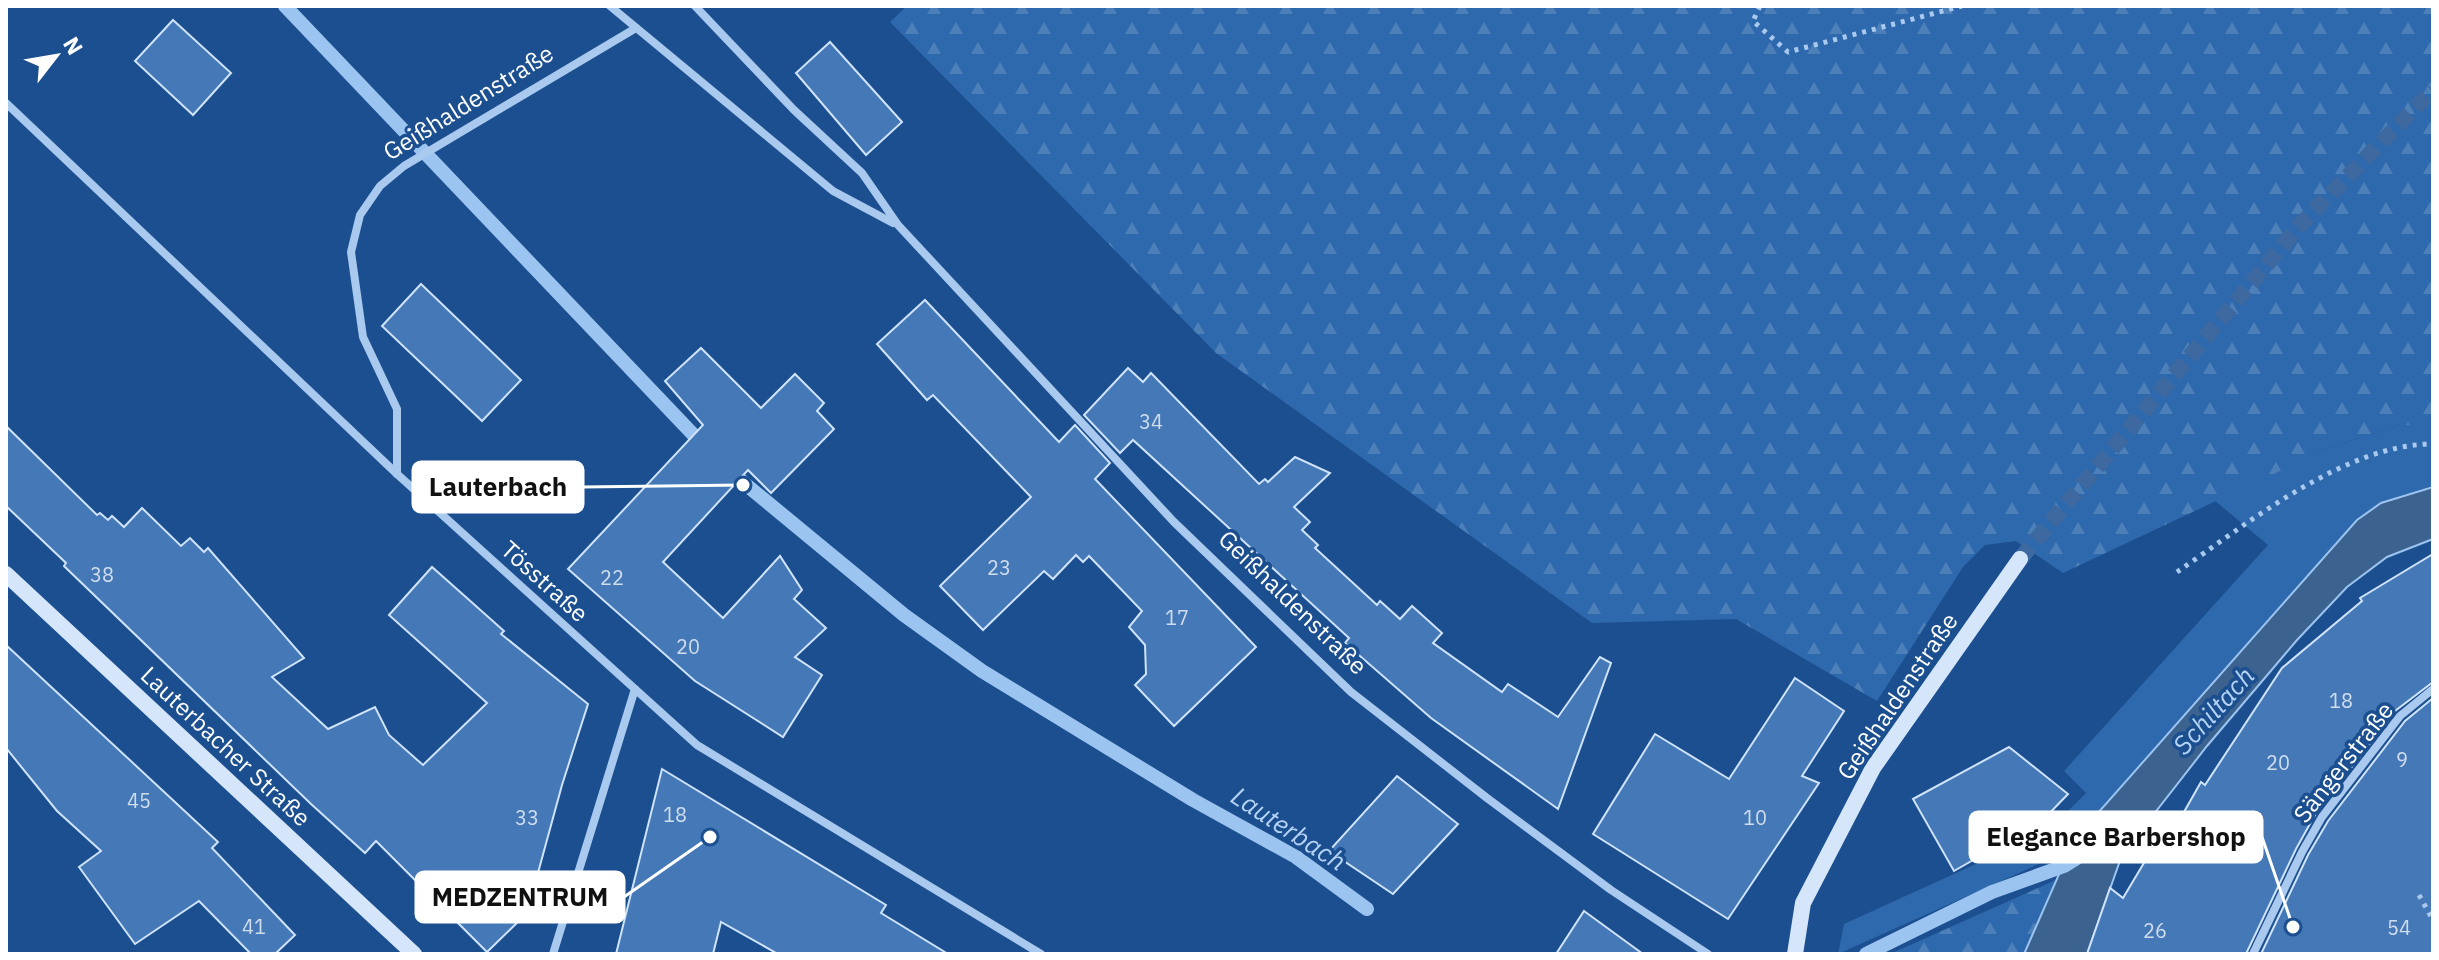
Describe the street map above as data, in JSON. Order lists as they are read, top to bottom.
{
  "streets": {
    "main road": ["Geißhaldenstraße", "Lauterbacher Straße"],
    "street": ["Tösstraße", "Sängerstraße"]
  },
  "crossings": [
    ["Geißhaldenstraße", "Tösstraße"]
  ],
  "water": ["Schiltach", "Lauterbach"],
  "places": ["Lauterbach", "MEDZENTRUM", "Elegance Barbershop"],
  "house_numbers": [
    "34",
    "23",
    "38",
    "22",
    "17",
    "20",
    "18",
    "9",
    "20",
    "45",
    "18",
    "33",
    "10",
    "41",
    "54",
    "26"
  ],
  "north": "top right"
}
